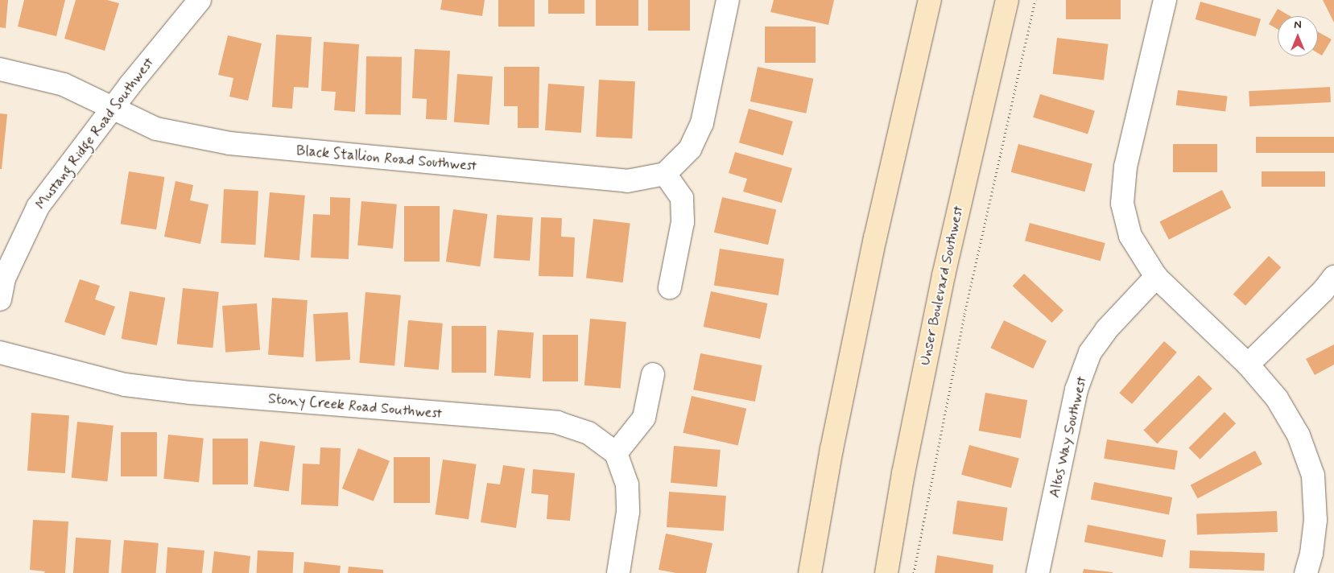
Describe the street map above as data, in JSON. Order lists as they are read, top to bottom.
{
  "streets": {
    "main road": ["Unser Boulevard Southwest"],
    "street": [
      "Mustang Ridge Road Southwest",
      "Black Stallion Road Southwest",
      "Stony Creek Road Southwest",
      "Altos Way Southwest"
    ]
  },
  "crossings": [
    ["Mustang Ridge Road Southwest", "Black Stallion Road Southwest"]
  ],
  "north": "top"
}
